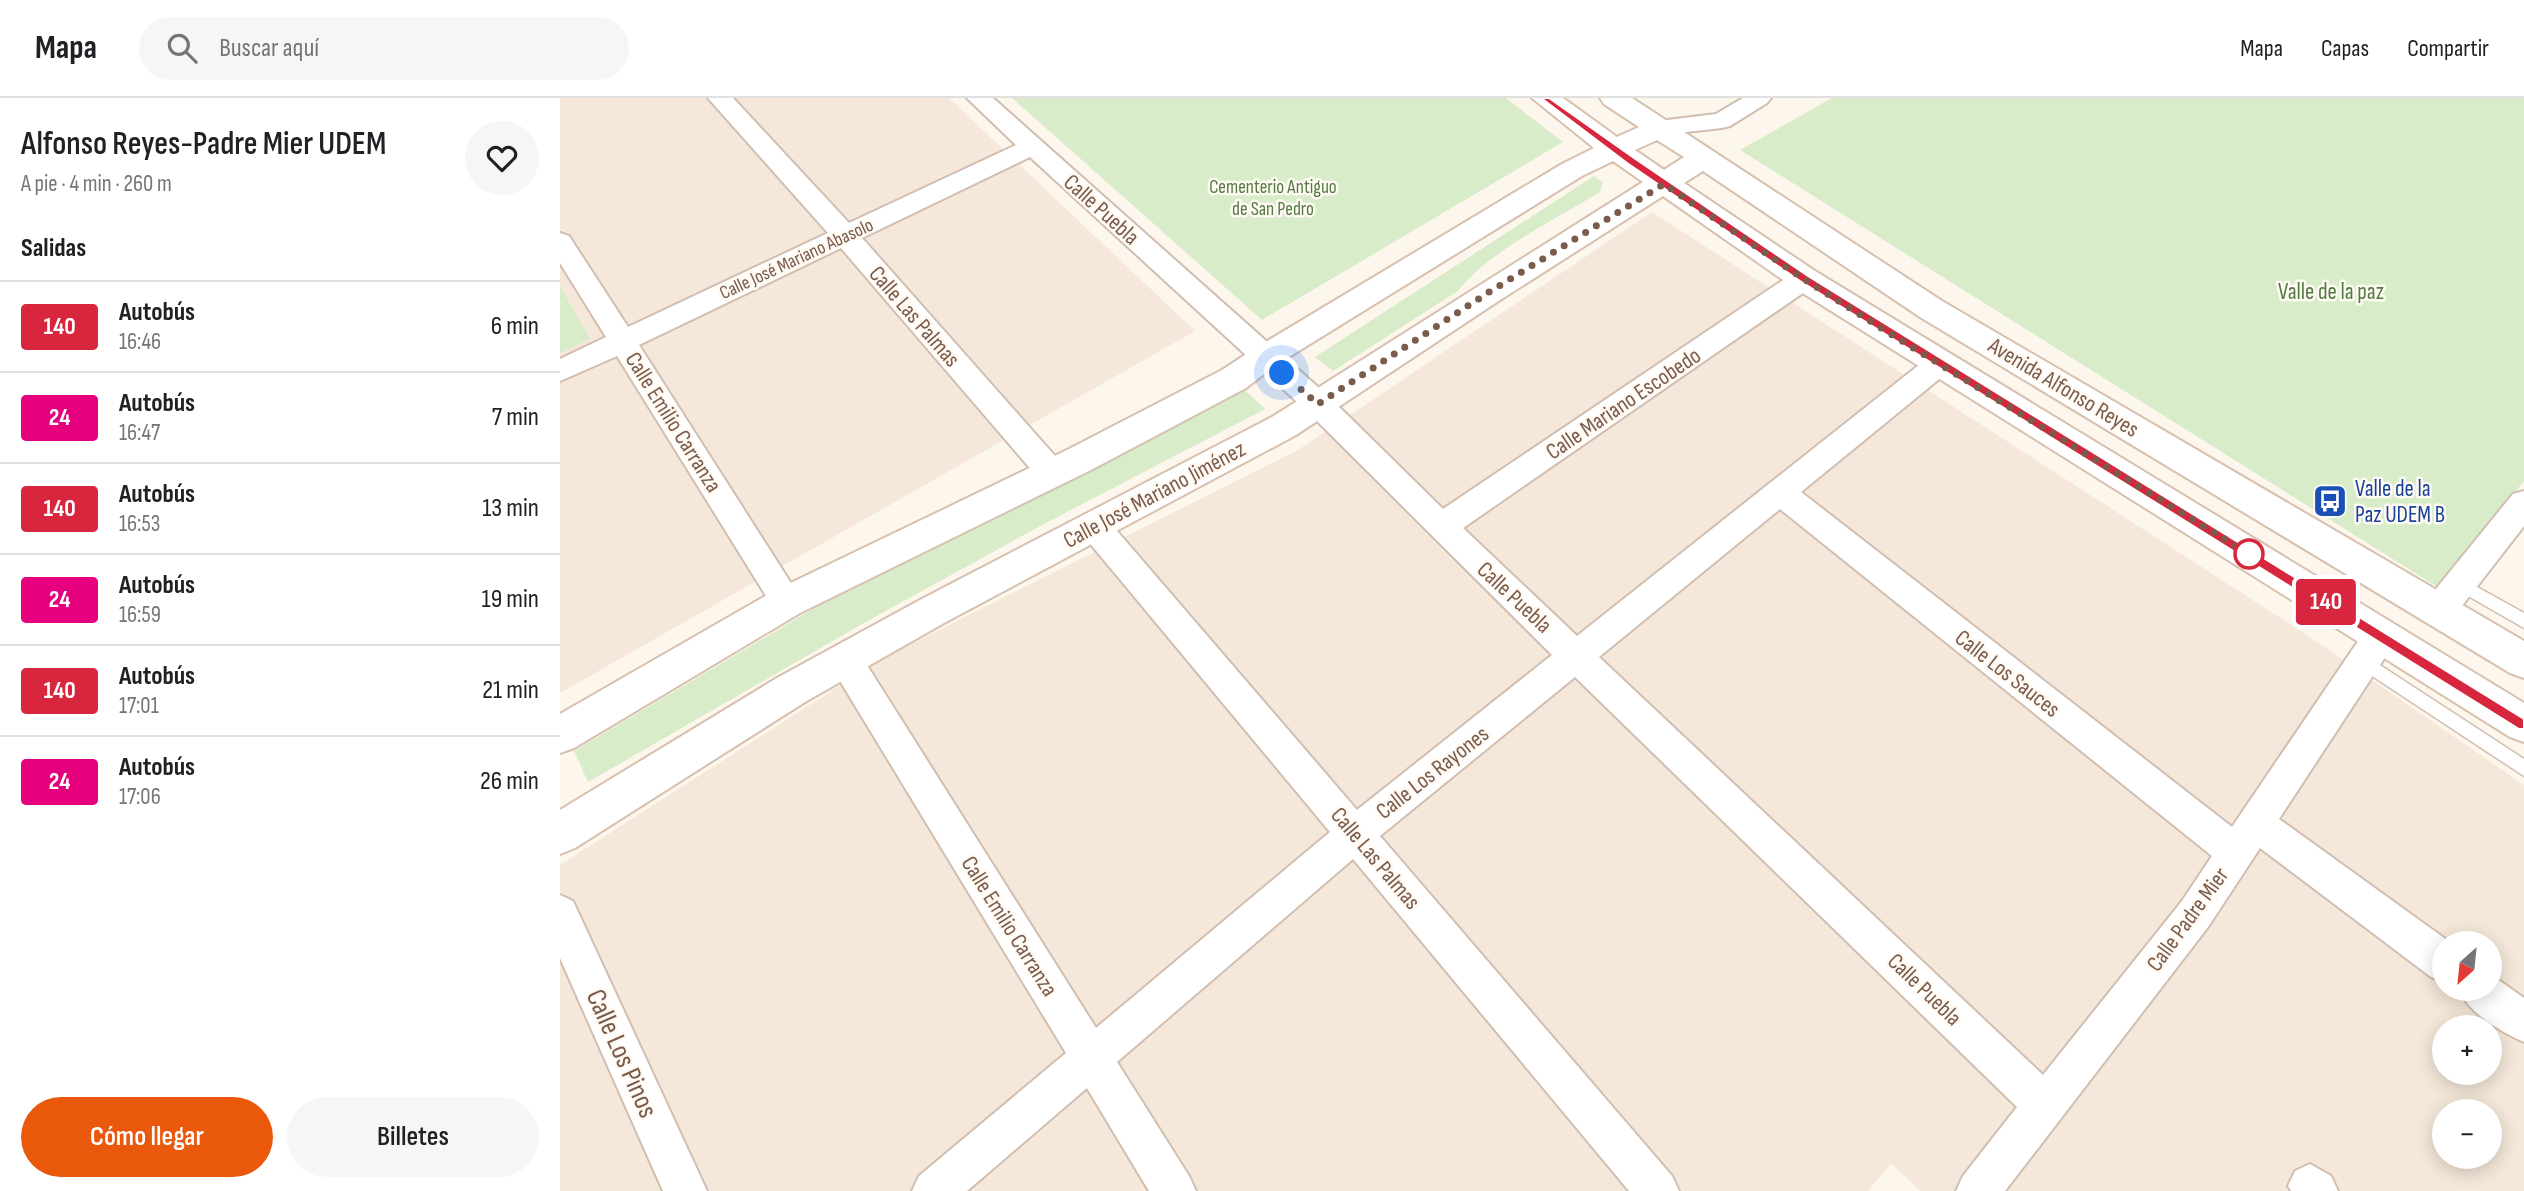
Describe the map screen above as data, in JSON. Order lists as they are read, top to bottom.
{
  "streets": {
    "street": [
      "Calle Puebla",
      "Calle José Mariano Abasolo",
      "Calle Las Palmas",
      "Avenida Alfonso Reyes",
      "Calle Mariano Escobedo",
      "Calle Emilio Carranza",
      "Calle José Mariano Jiménez",
      "Calle Los Sauces",
      "Calle Los Rayones",
      "Calle Padre Mier",
      "Calle Los Pinos"
    ]
  },
  "crossings": [
    ["Calle Puebla", "Calle José Mariano Abasolo"],
    ["Calle Puebla", "Calle Mariano Escobedo"],
    ["Calle Puebla", "Calle José Mariano Jiménez"],
    ["Calle Puebla", "Calle Los Rayones"],
    ["Calle Puebla", "Calle Padre Mier"],
    ["Calle José Mariano Abasolo", "Calle Las Palmas"],
    ["Calle José Mariano Abasolo", "Calle Emilio Carranza"],
    ["Calle Las Palmas", "Calle José Mariano Jiménez"],
    ["Calle Las Palmas", "Calle Los Rayones"],
    ["Avenida Alfonso Reyes", "Calle Mariano Escobedo"],
    ["Avenida Alfonso Reyes", "Calle José Mariano Jiménez"],
    ["Avenida Alfonso Reyes", "Calle Los Rayones"],
    ["Avenida Alfonso Reyes", "Calle Padre Mier"],
    ["Calle Emilio Carranza", "Calle José Mariano Jiménez"],
    ["Calle Emilio Carranza", "Calle Los Rayones"],
    ["Calle Los Sauces", "Calle Los Rayones"],
    ["Calle Los Sauces", "Calle Padre Mier"]
  ],
  "parks": ["Cementerio Antiguo de San Pedro", "Valle de la paz"],
  "places": {
    "bus stop": ["Valle de la Paz UDEM B"]
  },
  "lines": ["bus line 140"],
  "north": "bottom left",
  "page": {
    "header": "Mapa",
    "search": "Buscar aquí",
    "nav": ["Mapa", "Capas", "Compartir"],
    "heading": [
      ["Alfonso Reyes-Padre Mier UDEM", "A pie · 4 min · 260 m"],
      "Salidas"
    ],
    "on_map": "140",
    "list": [
      {
        "mark": "140",
        "name": "Autobús",
        "note": "16:46",
        "value": "6 min"
      },
      {
        "mark": "24",
        "name": "Autobús",
        "note": "16:47",
        "value": "7 min"
      },
      {
        "mark": "140",
        "name": "Autobús",
        "note": "16:53",
        "value": "13 min"
      },
      {
        "mark": "24",
        "name": "Autobús",
        "note": "16:59",
        "value": "19 min"
      },
      {
        "mark": "140",
        "name": "Autobús",
        "note": "17:01",
        "value": "21 min"
      },
      {
        "mark": "24",
        "name": "Autobús",
        "note": "17:06",
        "value": "26 min"
      }
    ],
    "map_buttons": ["+", "−"],
    "buttons": ["Cómo llegar", "Billetes"]
  }
}
